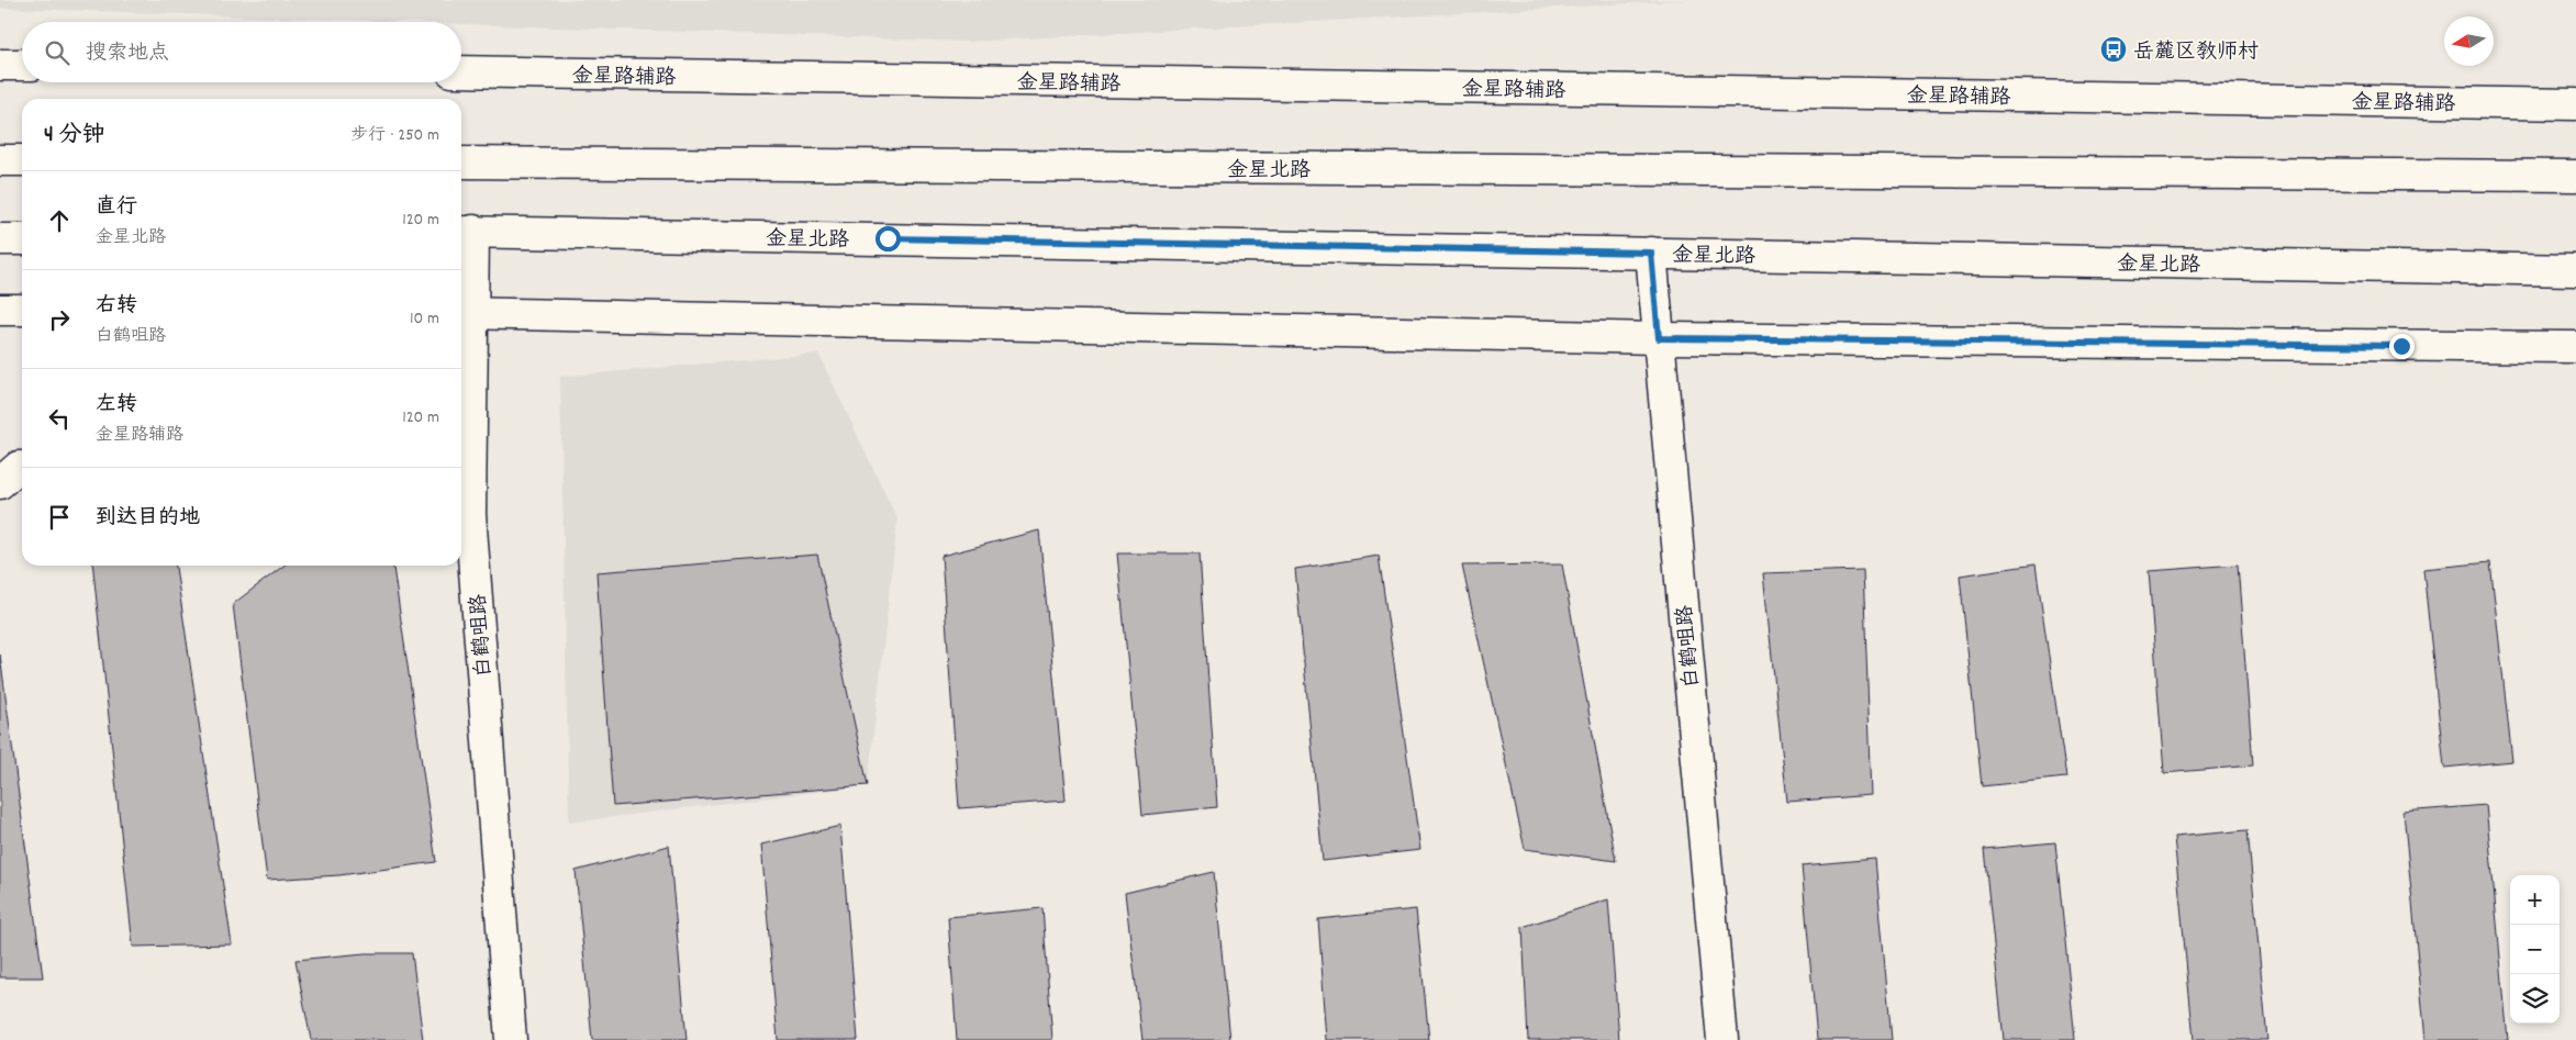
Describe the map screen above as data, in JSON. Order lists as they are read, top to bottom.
{
  "streets": {
    "street": ["金星路辅路", "金星北路", "白鹤咀路"]
  },
  "crossings": [
    ["金星北路", "白鹤咀路"]
  ],
  "places": {
    "bus stop": ["岳麓区教师村"]
  },
  "north": "left",
  "page": {
    "search": "搜索地点",
    "heading": ["4 分钟", "步行 · 250 m"],
    "list": [
      ["直行", "金星北路", "120 m"],
      ["右转", "白鹤咀路", "10 m"],
      ["左转", "金星路辅路", "120 m"],
      "到达目的地"
    ],
    "map_buttons": ["+", "−"]
  }
}
